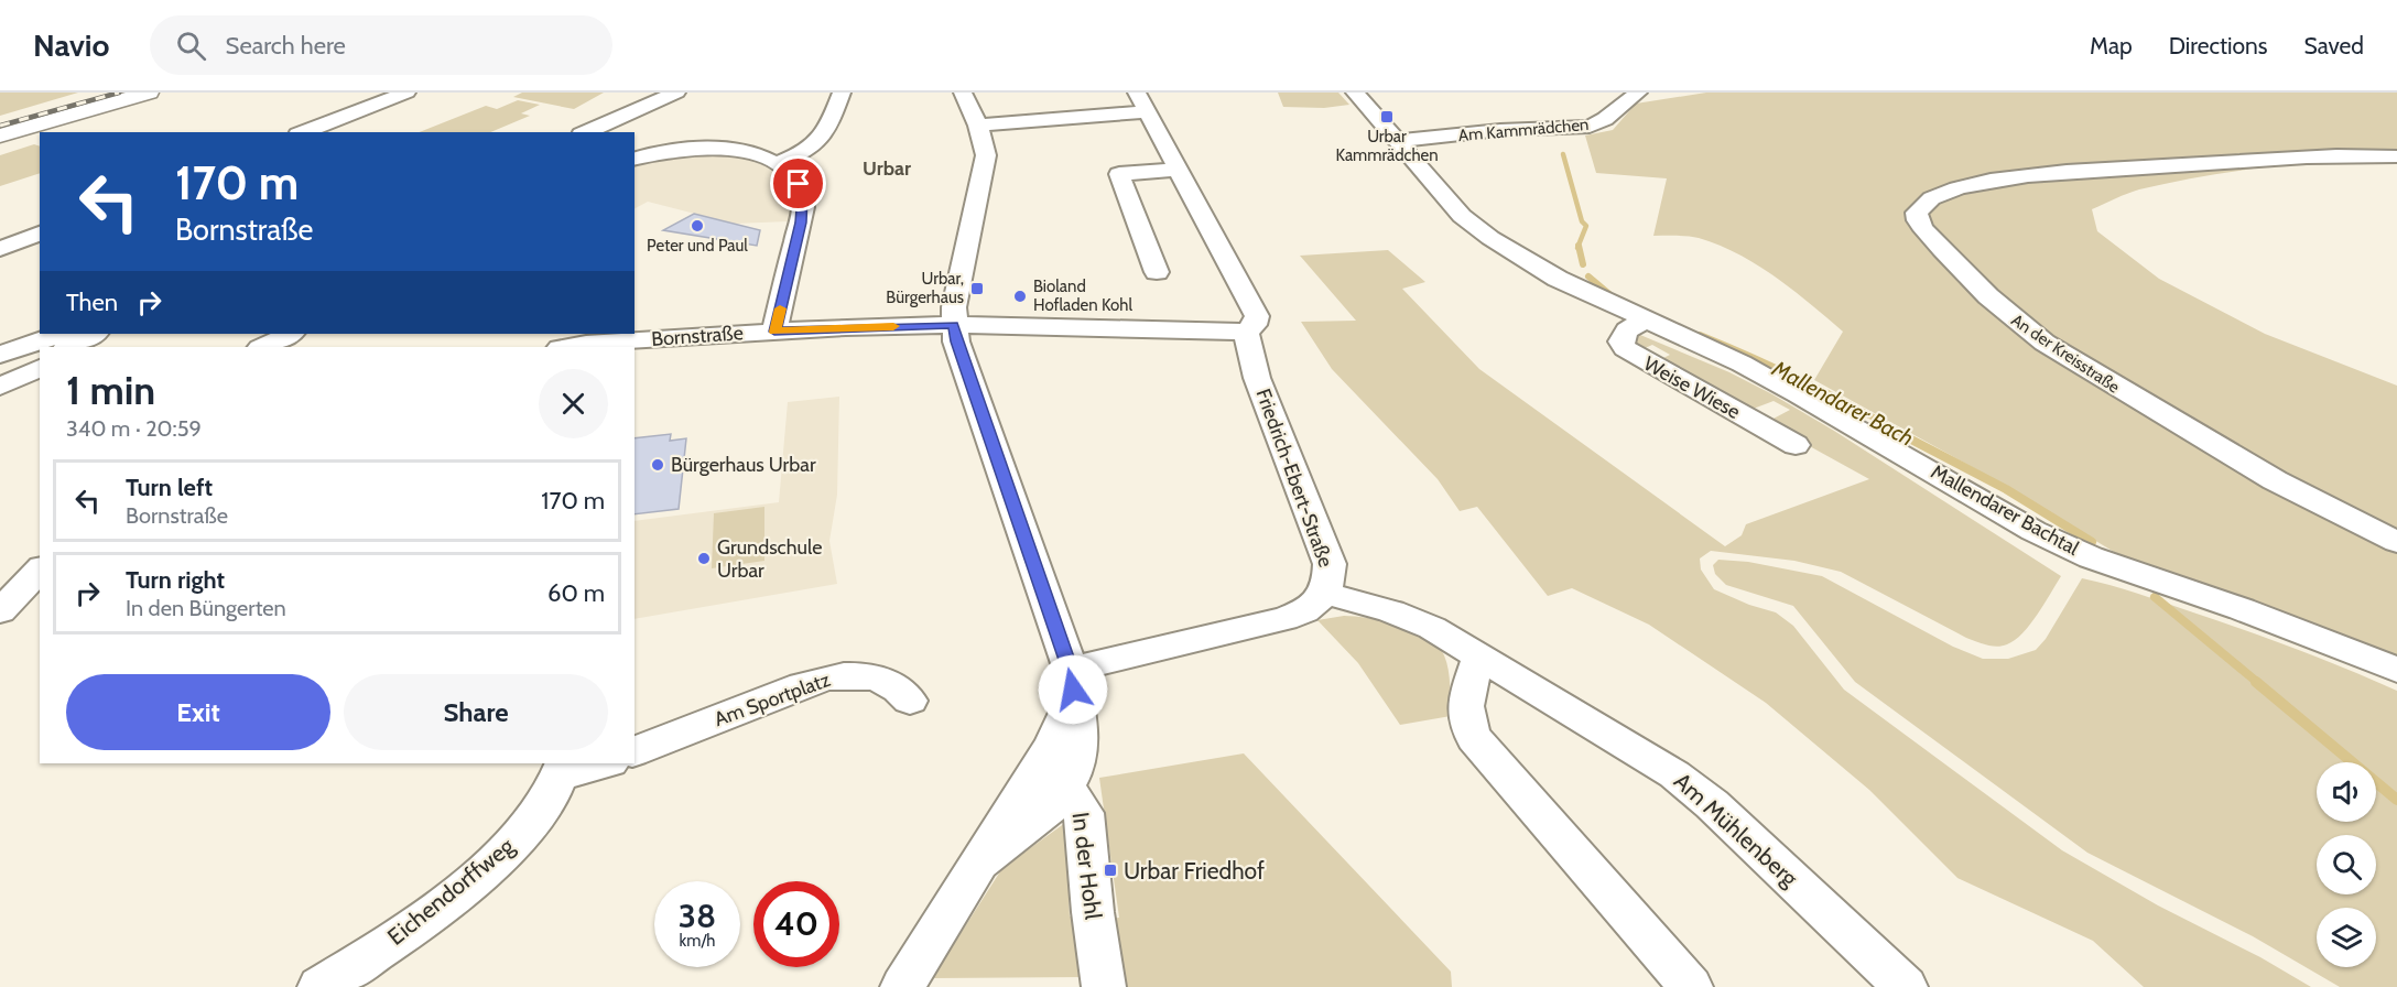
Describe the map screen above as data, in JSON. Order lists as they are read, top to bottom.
{
  "streets": {
    "street": [
      "Am Kammrädchen",
      "Bornstraße",
      "An der Kreisstraße",
      "Weise Wiese",
      "Friedrich-Ebert-Straße",
      "Mallendarer Bachtal",
      "Am Sportplatz",
      "Am Mühlenberg",
      "In der Hohl",
      "Eichendorffweg"
    ]
  },
  "crossings": [
    ["Am Kammrädchen", "Mallendarer Bachtal"],
    ["Weise Wiese", "Mallendarer Bachtal"],
    ["Friedrich-Ebert-Straße", "Am Mühlenberg"]
  ],
  "districts": ["Urbar"],
  "water": ["Mallendarer Bach"],
  "places": {
    "transit": ["Urbar Kammrädchen", "Urbar, Bürgerhaus", "Urbar Friedhof"],
    "other": [
      "Peter und Paul",
      "Bioland Hofladen Kohl",
      "Bürgerhaus Urbar",
      "Grundschule Urbar"
    ]
  },
  "page": {
    "header": "Navio",
    "search": "Search here",
    "nav": ["Map", "Directions", "Saved"],
    "turn": ["170 m", "Bornstraße"],
    "then": "Then",
    "heading": ["1 min", "340 m · 20:59"],
    "list": [
      {
        "name": "Turn left",
        "note": "Bornstraße",
        "value": "170 m"
      },
      {
        "name": "Turn right",
        "note": "In den Büngerten",
        "value": "60 m"
      }
    ],
    "buttons": ["Exit", "Share"],
    "speed": "38 km/h",
    "limit": "40"
  }
}
